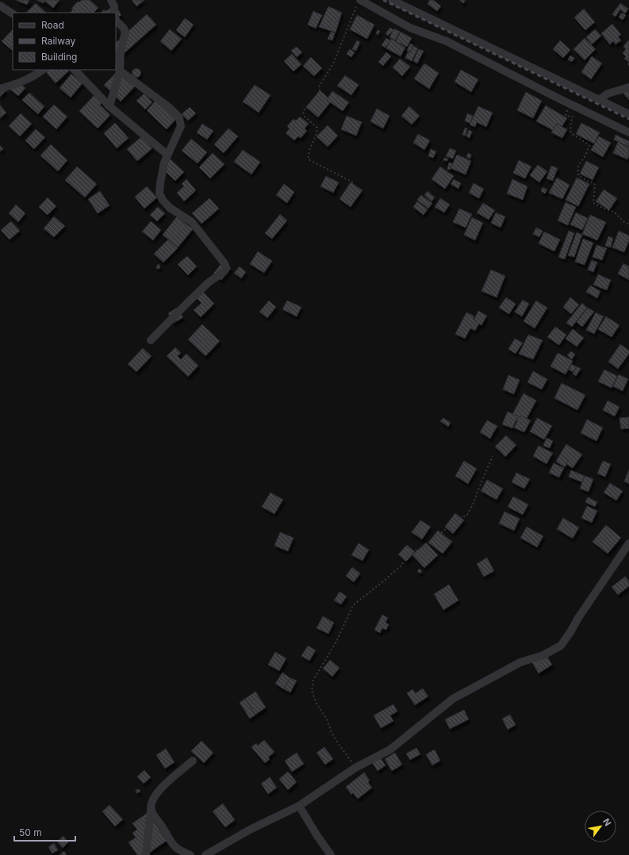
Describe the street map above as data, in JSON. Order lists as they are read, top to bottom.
{
  "legend": ["Road", "Railway", "Building"],
  "scale_bar": "50 m",
  "north": "top right"
}
